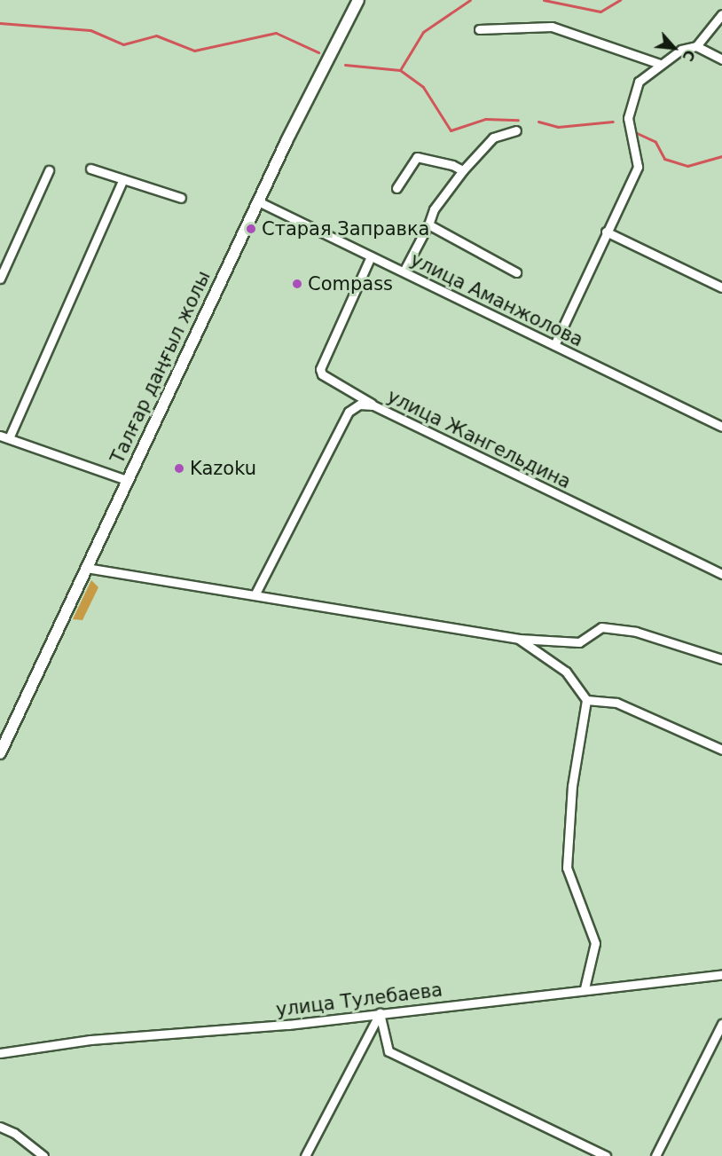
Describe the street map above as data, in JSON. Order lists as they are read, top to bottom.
{
  "streets": {
    "main road": ["Талғар даңғыл жолы"],
    "street": ["улица Аманжолова", "улица Жангельдина", "улица Тулебаева"]
  },
  "crossings": [
    ["улица Аманжолова", "Талғар даңғыл жолы"]
  ],
  "places": ["Старая Заправка", "Compass", "Kazoku"],
  "north": "bottom right"
}
